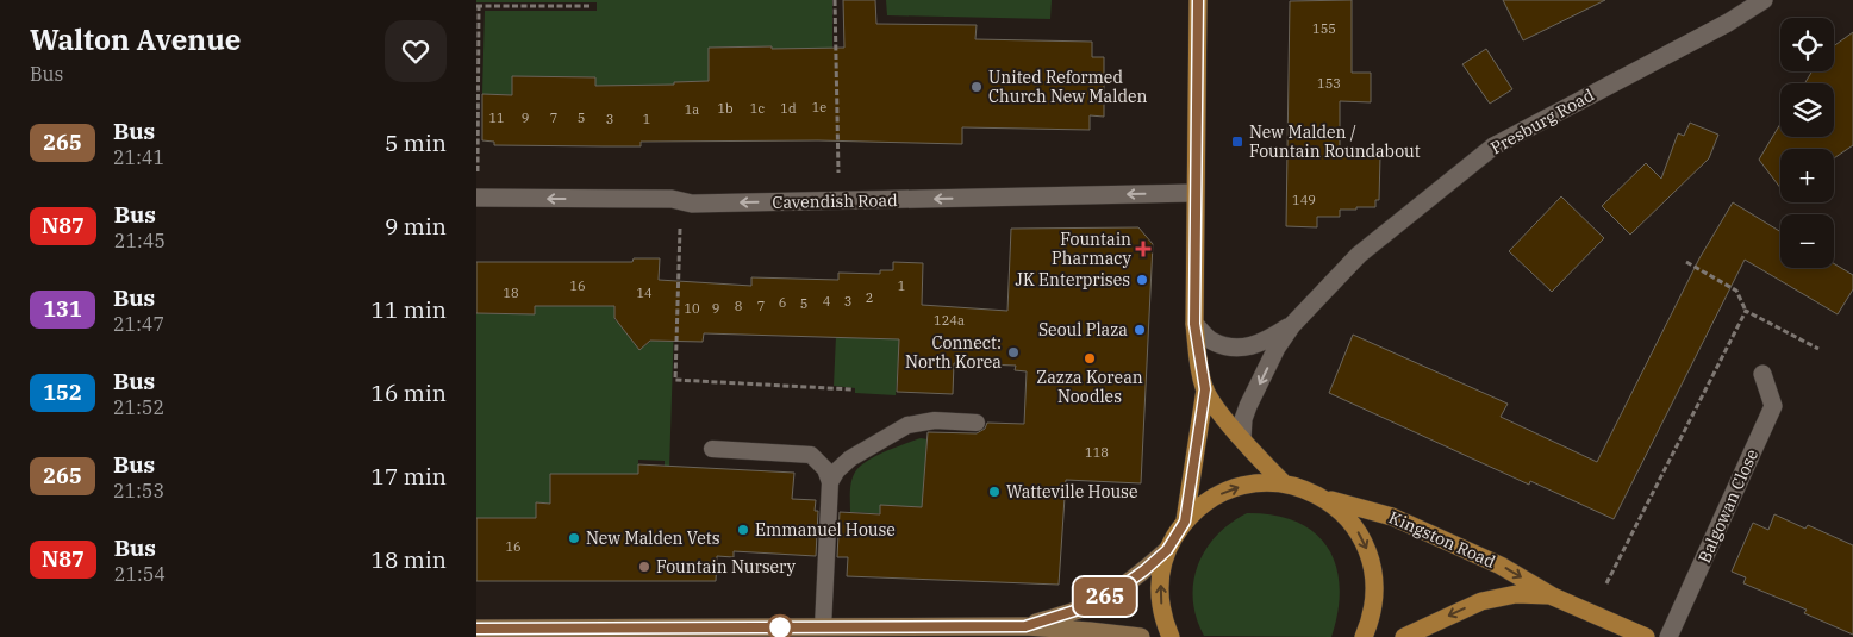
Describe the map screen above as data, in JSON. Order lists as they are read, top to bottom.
{
  "streets": {
    "main road": ["Kingston Road"],
    "street": ["Presburg Road", "Cavendish Road", "Balgowan Close"]
  },
  "one_way": ["Cavendish Road"],
  "places": {
    "other": [
      "United Reformed Church New Malden",
      "JK Enterprises",
      "Seoul Plaza",
      "Connect: North Korea",
      "Zazza Korean Noodles",
      "Watteville House",
      "Emmanuel House",
      "New Malden Vets",
      "Fountain Nursery"
    ],
    "transit": ["New Malden / Fountain Roundabout"],
    "health": ["Fountain Pharmacy"]
  },
  "lines": ["bus line 265"],
  "house_numbers": [
    "155",
    "153",
    "1e",
    "1b",
    "1c",
    "1d",
    "1a",
    "11",
    "9",
    "7",
    "5",
    "3",
    "1",
    "149",
    "16",
    "1",
    "18",
    "14",
    "2",
    "4",
    "3",
    "6",
    "5",
    "8",
    "7",
    "10",
    "9",
    "124a",
    "118",
    "16"
  ],
  "page": {
    "heading": ["Walton Avenue", "Bus"],
    "on_map": "265",
    "map_buttons": ["+", "−"],
    "list": [
      {
        "mark": "265",
        "name": "Bus",
        "note": "21:41",
        "value": "5 min"
      },
      {
        "mark": "N87",
        "name": "Bus",
        "note": "21:45",
        "value": "9 min"
      },
      {
        "mark": "131",
        "name": "Bus",
        "note": "21:47",
        "value": "11 min"
      },
      {
        "mark": "152",
        "name": "Bus",
        "note": "21:52",
        "value": "16 min"
      },
      {
        "mark": "265",
        "name": "Bus",
        "note": "21:53",
        "value": "17 min"
      },
      {
        "mark": "N87",
        "name": "Bus",
        "note": "21:54",
        "value": "18 min"
      }
    ]
  }
}
